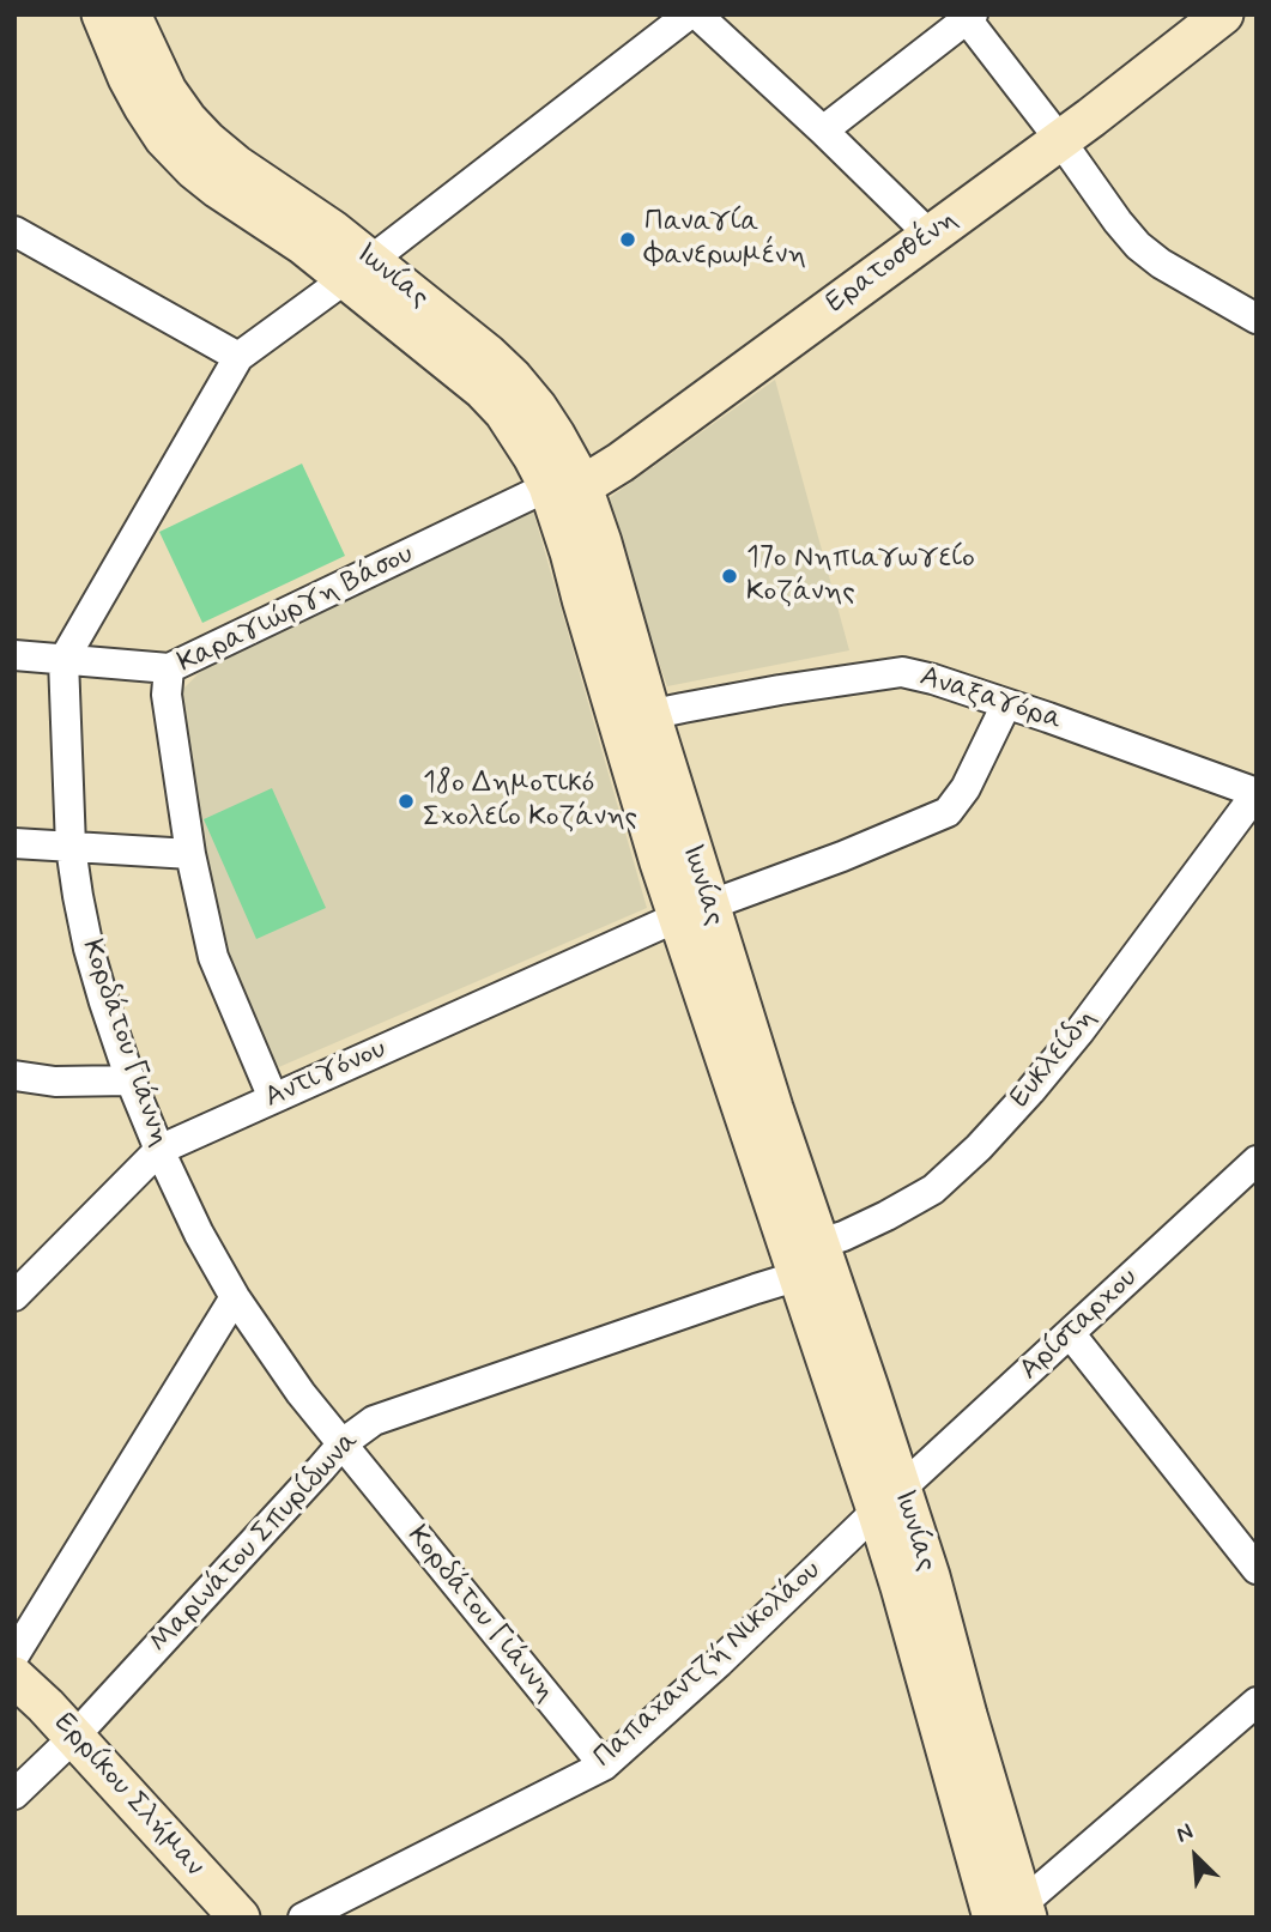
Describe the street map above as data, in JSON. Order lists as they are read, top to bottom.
{
  "streets": {
    "main road": ["Ερατοσθένη", "Ιωνίας", "Ερρίκου Σλήμαν"],
    "street": [
      "Καραγιώργη Βάσου",
      "Αναξαγόρα",
      "Κορδάτου Γιάννη",
      "Ευκλείδη",
      "Αντιγόνου",
      "Αρίσταρχου",
      "Μαρινάτου Σπυρίδωνα",
      "Παπαχαντζή Νικολάου"
    ]
  },
  "crossings": [
    ["Ερατοσθένη", "Ιωνίας"],
    ["Ερατοσθένη", "Καραγιώργη Βάσου"],
    ["Ιωνίας", "Καραγιώργη Βάσου"],
    ["Ιωνίας", "Αναξαγόρα"],
    ["Ιωνίας", "Ευκλείδη"],
    ["Ιωνίας", "Αντιγόνου"],
    ["Ιωνίας", "Αρίσταρχου"],
    ["Ιωνίας", "Μαρινάτου Σπυρίδωνα"],
    ["Ιωνίας", "Παπαχαντζή Νικολάου"],
    ["Καραγιώργη Βάσου", "Αντιγόνου"],
    ["Αναξαγόρα", "Ευκλείδη"],
    ["Αναξαγόρα", "Αντιγόνου"],
    ["Κορδάτου Γιάννη", "Αντιγόνου"],
    ["Κορδάτου Γιάννη", "Μαρινάτου Σπυρίδωνα"],
    ["Κορδάτου Γιάννη", "Παπαχαντζή Νικολάου"],
    ["Ευκλείδη", "Μαρινάτου Σπυρίδωνα"],
    ["Αρίσταρχου", "Παπαχαντζή Νικολάου"],
    ["Μαρινάτου Σπυρίδωνα", "Ερρίκου Σλήμαν"]
  ],
  "places": ["Παναγία Φανερωμένη", "17ο Νηπιαγωγείο Κοζάνης", "18ο Δημοτικό Σχολείο Κοζάνης"],
  "north": "top left"
}
